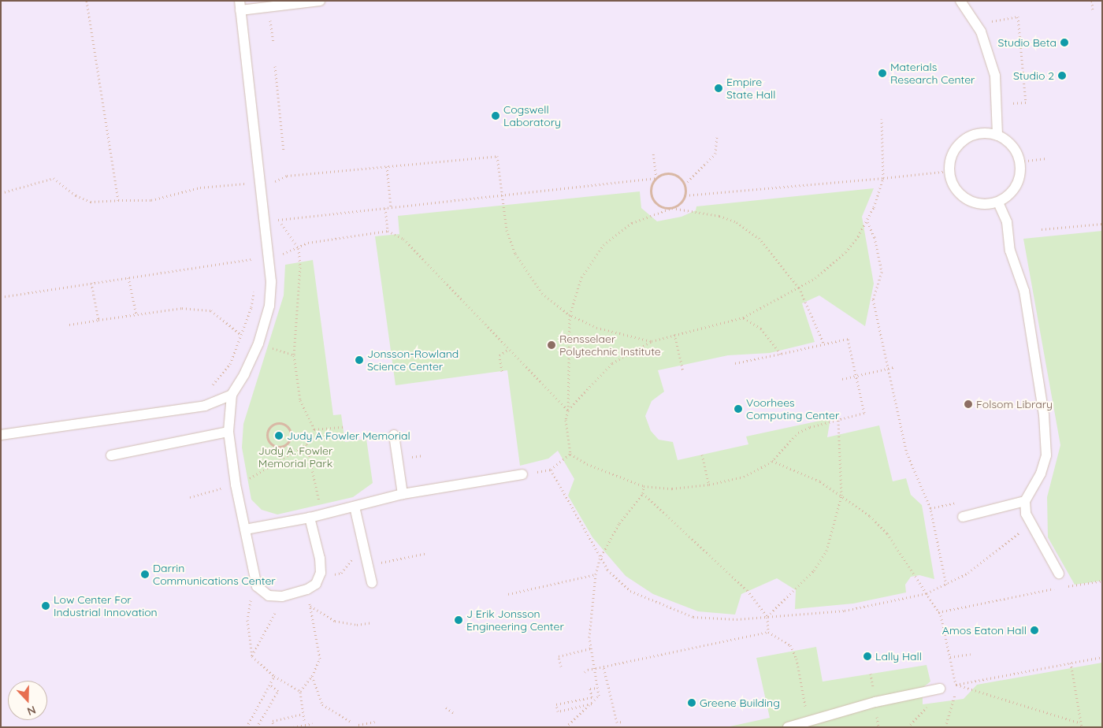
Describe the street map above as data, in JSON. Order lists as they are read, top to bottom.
{
  "parks": ["Judy A. Fowler Memorial Park"],
  "places": [
    "Studio Beta",
    "Materials Research Center",
    "Studio 2",
    "Empire State Hall",
    "Cogswell Laboratory",
    "Rensselaer Polytechnic Institute",
    "Jonsson-Rowland Science Center",
    "Folsom Library",
    "Voorhees Computing Center",
    "Judy A Fowler Memorial",
    "Darrin Communications Center",
    "Low Center For Industrial Innovation",
    "J Erik Jonsson Engineering Center",
    "Amos Eaton Hall",
    "Lally Hall",
    "Greene Building"
  ],
  "north": "bottom"
}
